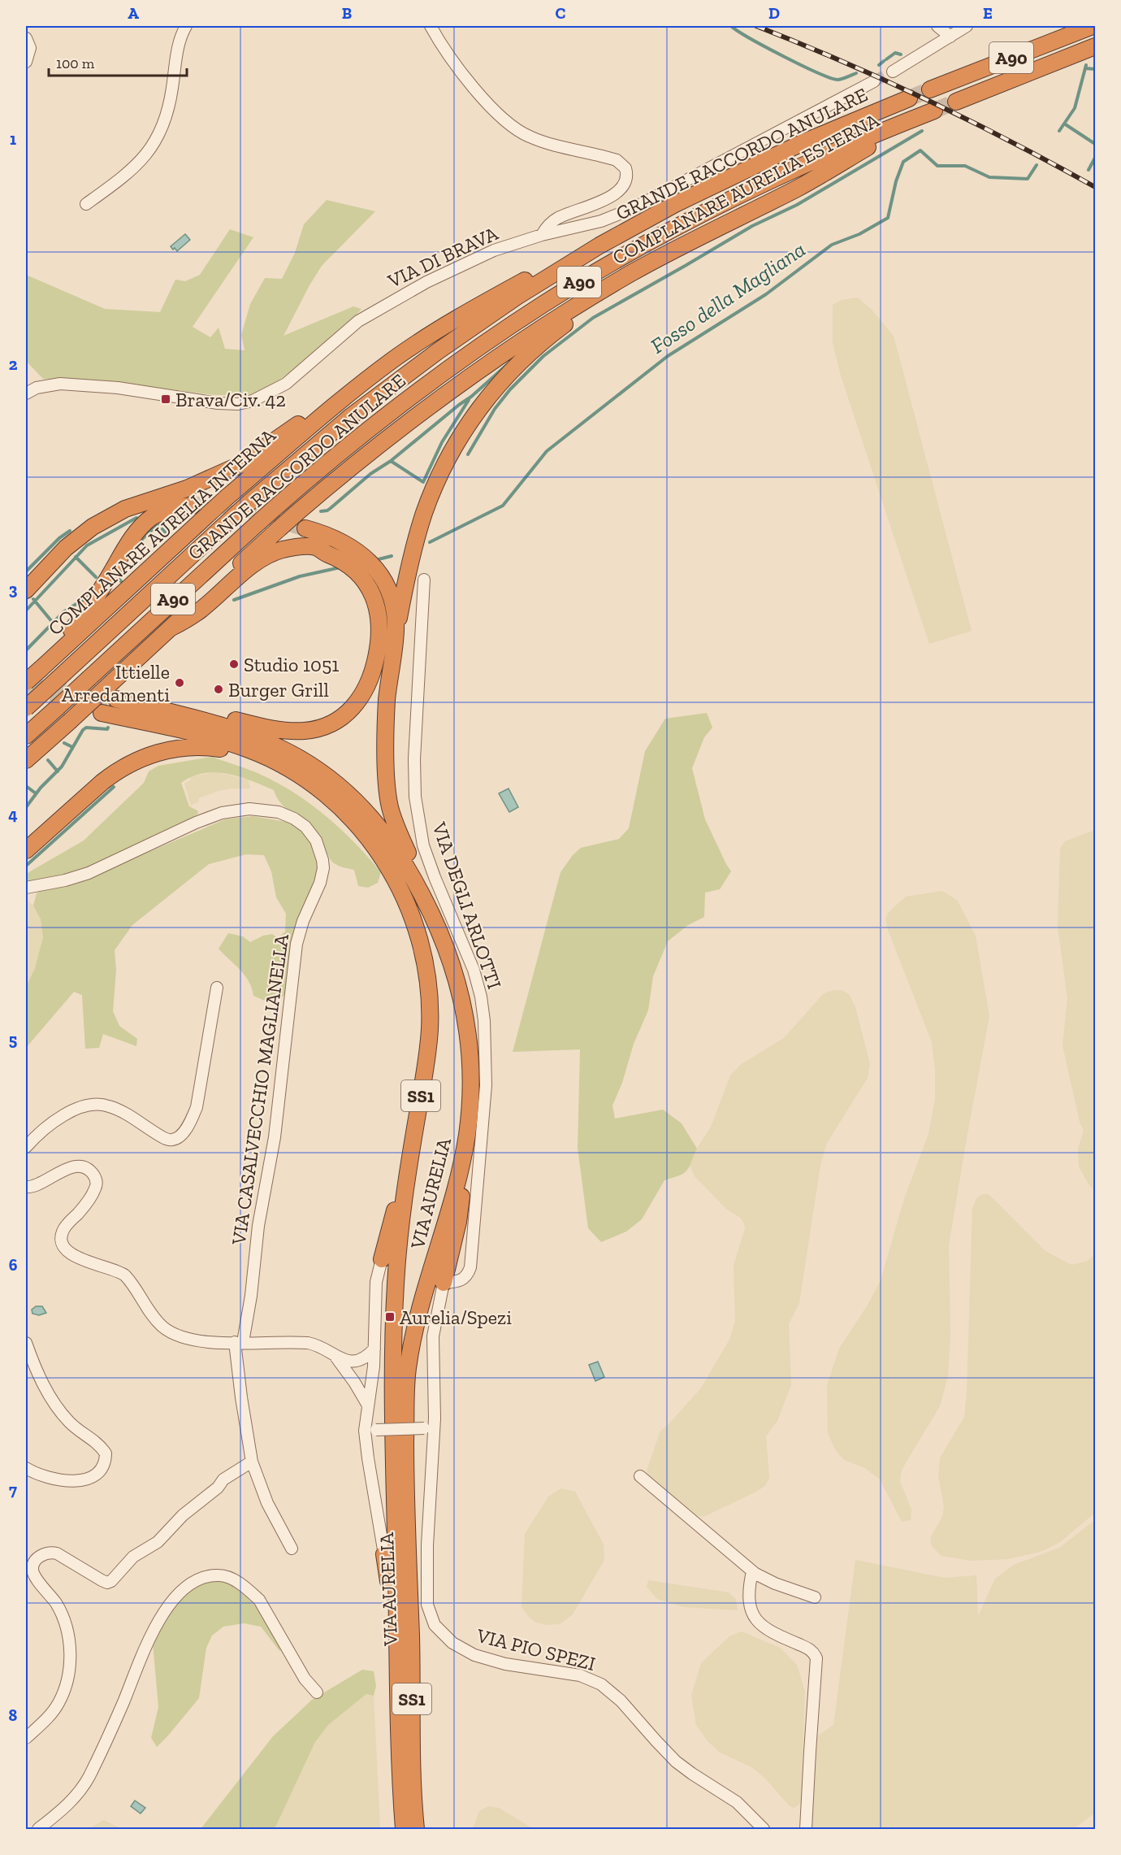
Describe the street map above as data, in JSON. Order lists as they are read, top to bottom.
{
  "streets": {
    "highway": [
      "A90",
      "GRANDE RACCORDO ANULARE",
      "COMPLANARE AURELIA ESTERNA",
      "COMPLANARE AURELIA INTERNA",
      "SS1",
      "VIA AURELIA"
    ],
    "street": [
      "VIA DI BRAVA",
      "VIA DEGLI ARLOTTI",
      "VIA CASALVECCHIO MAGLIANELLA",
      "VIA PIO SPEZI"
    ]
  },
  "crossings": [
    ["GRANDE RACCORDO ANULARE", "COMPLANARE AURELIA ESTERNA"],
    ["GRANDE RACCORDO ANULARE", "COMPLANARE AURELIA INTERNA"],
    ["VIA DEGLI ARLOTTI", "VIA AURELIA"],
    ["VIA AURELIA", "VIA PIO SPEZI"]
  ],
  "water": ["Fosso della Magliana"],
  "places": {
    "transit": ["Brava/Civ. 42", "Aurelia/Spezi"],
    "other": ["Studio 1051", "Ittielle Arredamenti", "Burger Grill"]
  },
  "scale_bar": "100 m",
  "grid": {
    "columns": [
      "A",
      "B",
      "C",
      "D",
      "E"
    ],
    "rows": [
      "1",
      "2",
      "3",
      "4",
      "5",
      "6",
      "7",
      "8"
    ]
  }
}
